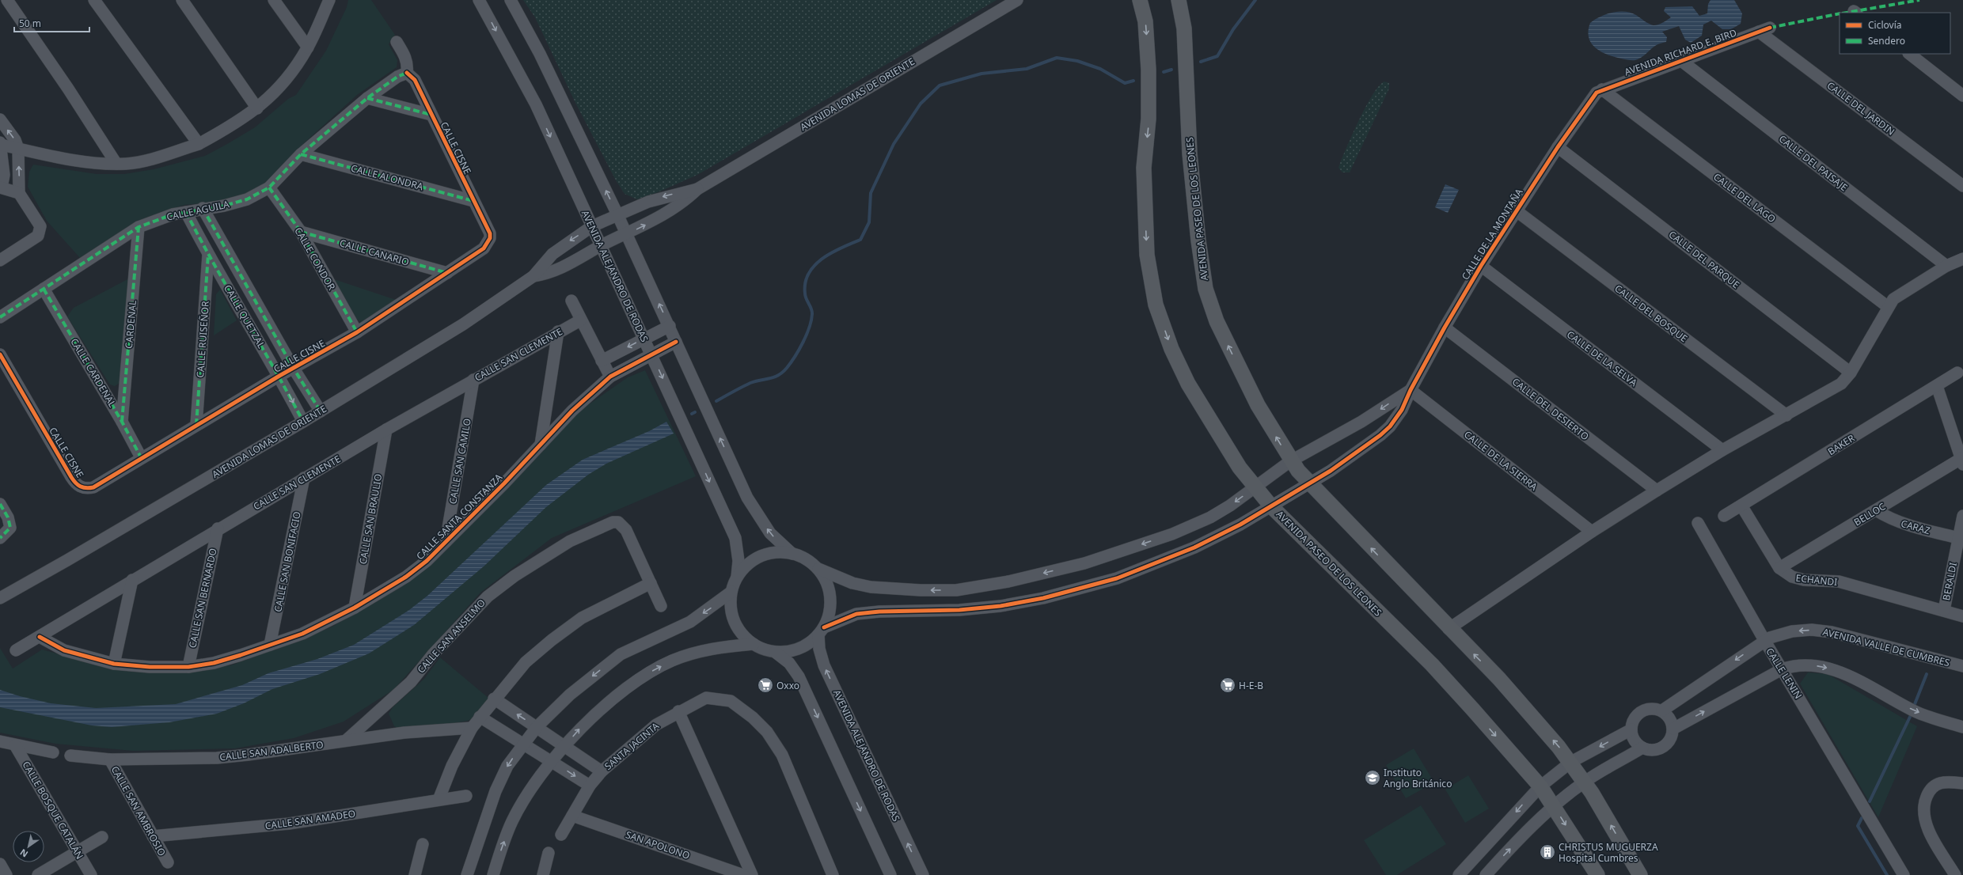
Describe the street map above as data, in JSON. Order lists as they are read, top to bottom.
{
  "streets": {
    "main road": ["AVENIDA PASEO DE LOS LEONES"],
    "street": [
      "AVENIDA RICHARD E. BIRD",
      "AVENIDA LOMAS DE ORIENTE",
      "CALLE DEL JARDIN",
      "CALLE CISNE",
      "CALLE DEL PAISAJE",
      "CALLE ALONDRA",
      "CALLE DEL LAGO",
      "CALLE AGUILA",
      "CALLE DE LA MONTAÑA",
      "CALLE CANARIO",
      "CALLE CONDOR",
      "CALLE DEL PARQUE",
      "AVENIDA ALEJANDRO DE RODAS",
      "CALLE DEL BOSQUE",
      "CALLE QUETZAL",
      "CARDENAL",
      "CALLE RUISEÑOR",
      "CALLE SAN CLEMENTE",
      "CALLE DE LA SELVA",
      "CALLE CARDENAL",
      "CALLE DEL DESIERTO",
      "BAKER",
      "CALLE DE LA SIERRA",
      "CALLE SAN CAMILO",
      "BELLOC",
      "CALLE SANTA CONSTANZA",
      "CALLE SAN BRAULIO",
      "CARAZ",
      "CALLE SAN BONIFACIO",
      "ECHANDI",
      "BERALDI",
      "CALLE SAN BERNARDO",
      "CALLE SAN ANSELMO",
      "AVENIDA VALLE DE CUMBRES",
      "CALLE LENIN",
      "SANTA JACINTA",
      "CALLE SAN ADALBERTO",
      "CALLE BOSQUE CATALÁN",
      "CALLE SAN AMBROSIO",
      "CALLE SAN AMADEO",
      "SAN APOLONO"
    ]
  },
  "crossings": [
    ["AVENIDA RICHARD E. BIRD", "CALLE DEL JARDIN"],
    ["AVENIDA RICHARD E. BIRD", "CALLE DEL PAISAJE"],
    ["AVENIDA RICHARD E. BIRD", "CALLE DEL LAGO"],
    ["AVENIDA RICHARD E. BIRD", "CALLE DE LA MONTAÑA"],
    ["AVENIDA LOMAS DE ORIENTE", "AVENIDA ALEJANDRO DE RODAS"],
    ["AVENIDA LOMAS DE ORIENTE", "CALLE QUETZAL"],
    ["CALLE CISNE", "CALLE ALONDRA"],
    ["CALLE CISNE", "CALLE AGUILA"],
    ["CALLE CISNE", "CALLE CANARIO"],
    ["CALLE CISNE", "CALLE CONDOR"],
    ["CALLE CISNE", "CALLE QUETZAL"],
    ["CALLE CISNE", "CALLE RUISEÑOR"],
    ["CALLE CISNE", "CALLE CARDENAL"],
    ["CALLE ALONDRA", "CALLE AGUILA"],
    ["CALLE DEL LAGO", "CALLE DE LA MONTAÑA"],
    ["AVENIDA PASEO DE LOS LEONES", "CALLE DE LA MONTAÑA"],
    ["CALLE AGUILA", "CALLE CONDOR"],
    ["CALLE AGUILA", "CALLE QUETZAL"],
    ["CALLE AGUILA", "CARDENAL"],
    ["CALLE AGUILA", "CALLE CARDENAL"],
    ["CALLE DE LA MONTAÑA", "CALLE DEL PARQUE"],
    ["CALLE DE LA MONTAÑA", "AVENIDA ALEJANDRO DE RODAS"],
    ["CALLE DE LA MONTAÑA", "CALLE DEL BOSQUE"],
    ["CALLE DE LA MONTAÑA", "CALLE DE LA SELVA"],
    ["CALLE DE LA MONTAÑA", "CALLE DEL DESIERTO"],
    ["CALLE DE LA MONTAÑA", "CALLE DE LA SIERRA"],
    ["CALLE CANARIO", "CALLE CONDOR"],
    ["AVENIDA ALEJANDRO DE RODAS", "CALLE SANTA CONSTANZA"],
    ["CALLE QUETZAL", "CALLE RUISEÑOR"],
    ["CARDENAL", "CALLE CARDENAL"],
    ["CALLE SAN CLEMENTE", "CALLE SAN CAMILO"],
    ["CALLE SAN CLEMENTE", "CALLE SANTA CONSTANZA"],
    ["CALLE SAN CLEMENTE", "CALLE SAN BRAULIO"],
    ["CALLE SAN CLEMENTE", "CALLE SAN BONIFACIO"],
    ["CALLE SAN CLEMENTE", "CALLE SAN BERNARDO"],
    ["BAKER", "ECHANDI"],
    ["CALLE SAN CAMILO", "CALLE SANTA CONSTANZA"],
    ["BELLOC", "CARAZ"],
    ["BELLOC", "ECHANDI"],
    ["CALLE SANTA CONSTANZA", "CALLE SAN BRAULIO"],
    ["CALLE SANTA CONSTANZA", "CALLE SAN BONIFACIO"],
    ["CALLE SANTA CONSTANZA", "CALLE SAN BERNARDO"],
    ["CARAZ", "BERALDI"],
    ["ECHANDI", "BERALDI"],
    ["CALLE SAN ANSELMO", "CALLE SAN ADALBERTO"],
    ["AVENIDA VALLE DE CUMBRES", "CALLE LENIN"],
    ["SANTA JACINTA", "SAN APOLONO"],
    ["CALLE SAN ADALBERTO", "CALLE SAN AMBROSIO"],
    ["CALLE SAN AMBROSIO", "CALLE SAN AMADEO"]
  ],
  "places": {
    "supermarket": ["Oxxo", "H-E-B"],
    "school or university": ["Instituto Anglo Británico"],
    "building": ["CHRISTUS MUGUERZA Hospital Cumbres"]
  },
  "legend": ["Ciclovía", "Sendero"],
  "scale_bar": "50 m",
  "north": "bottom left"
}
